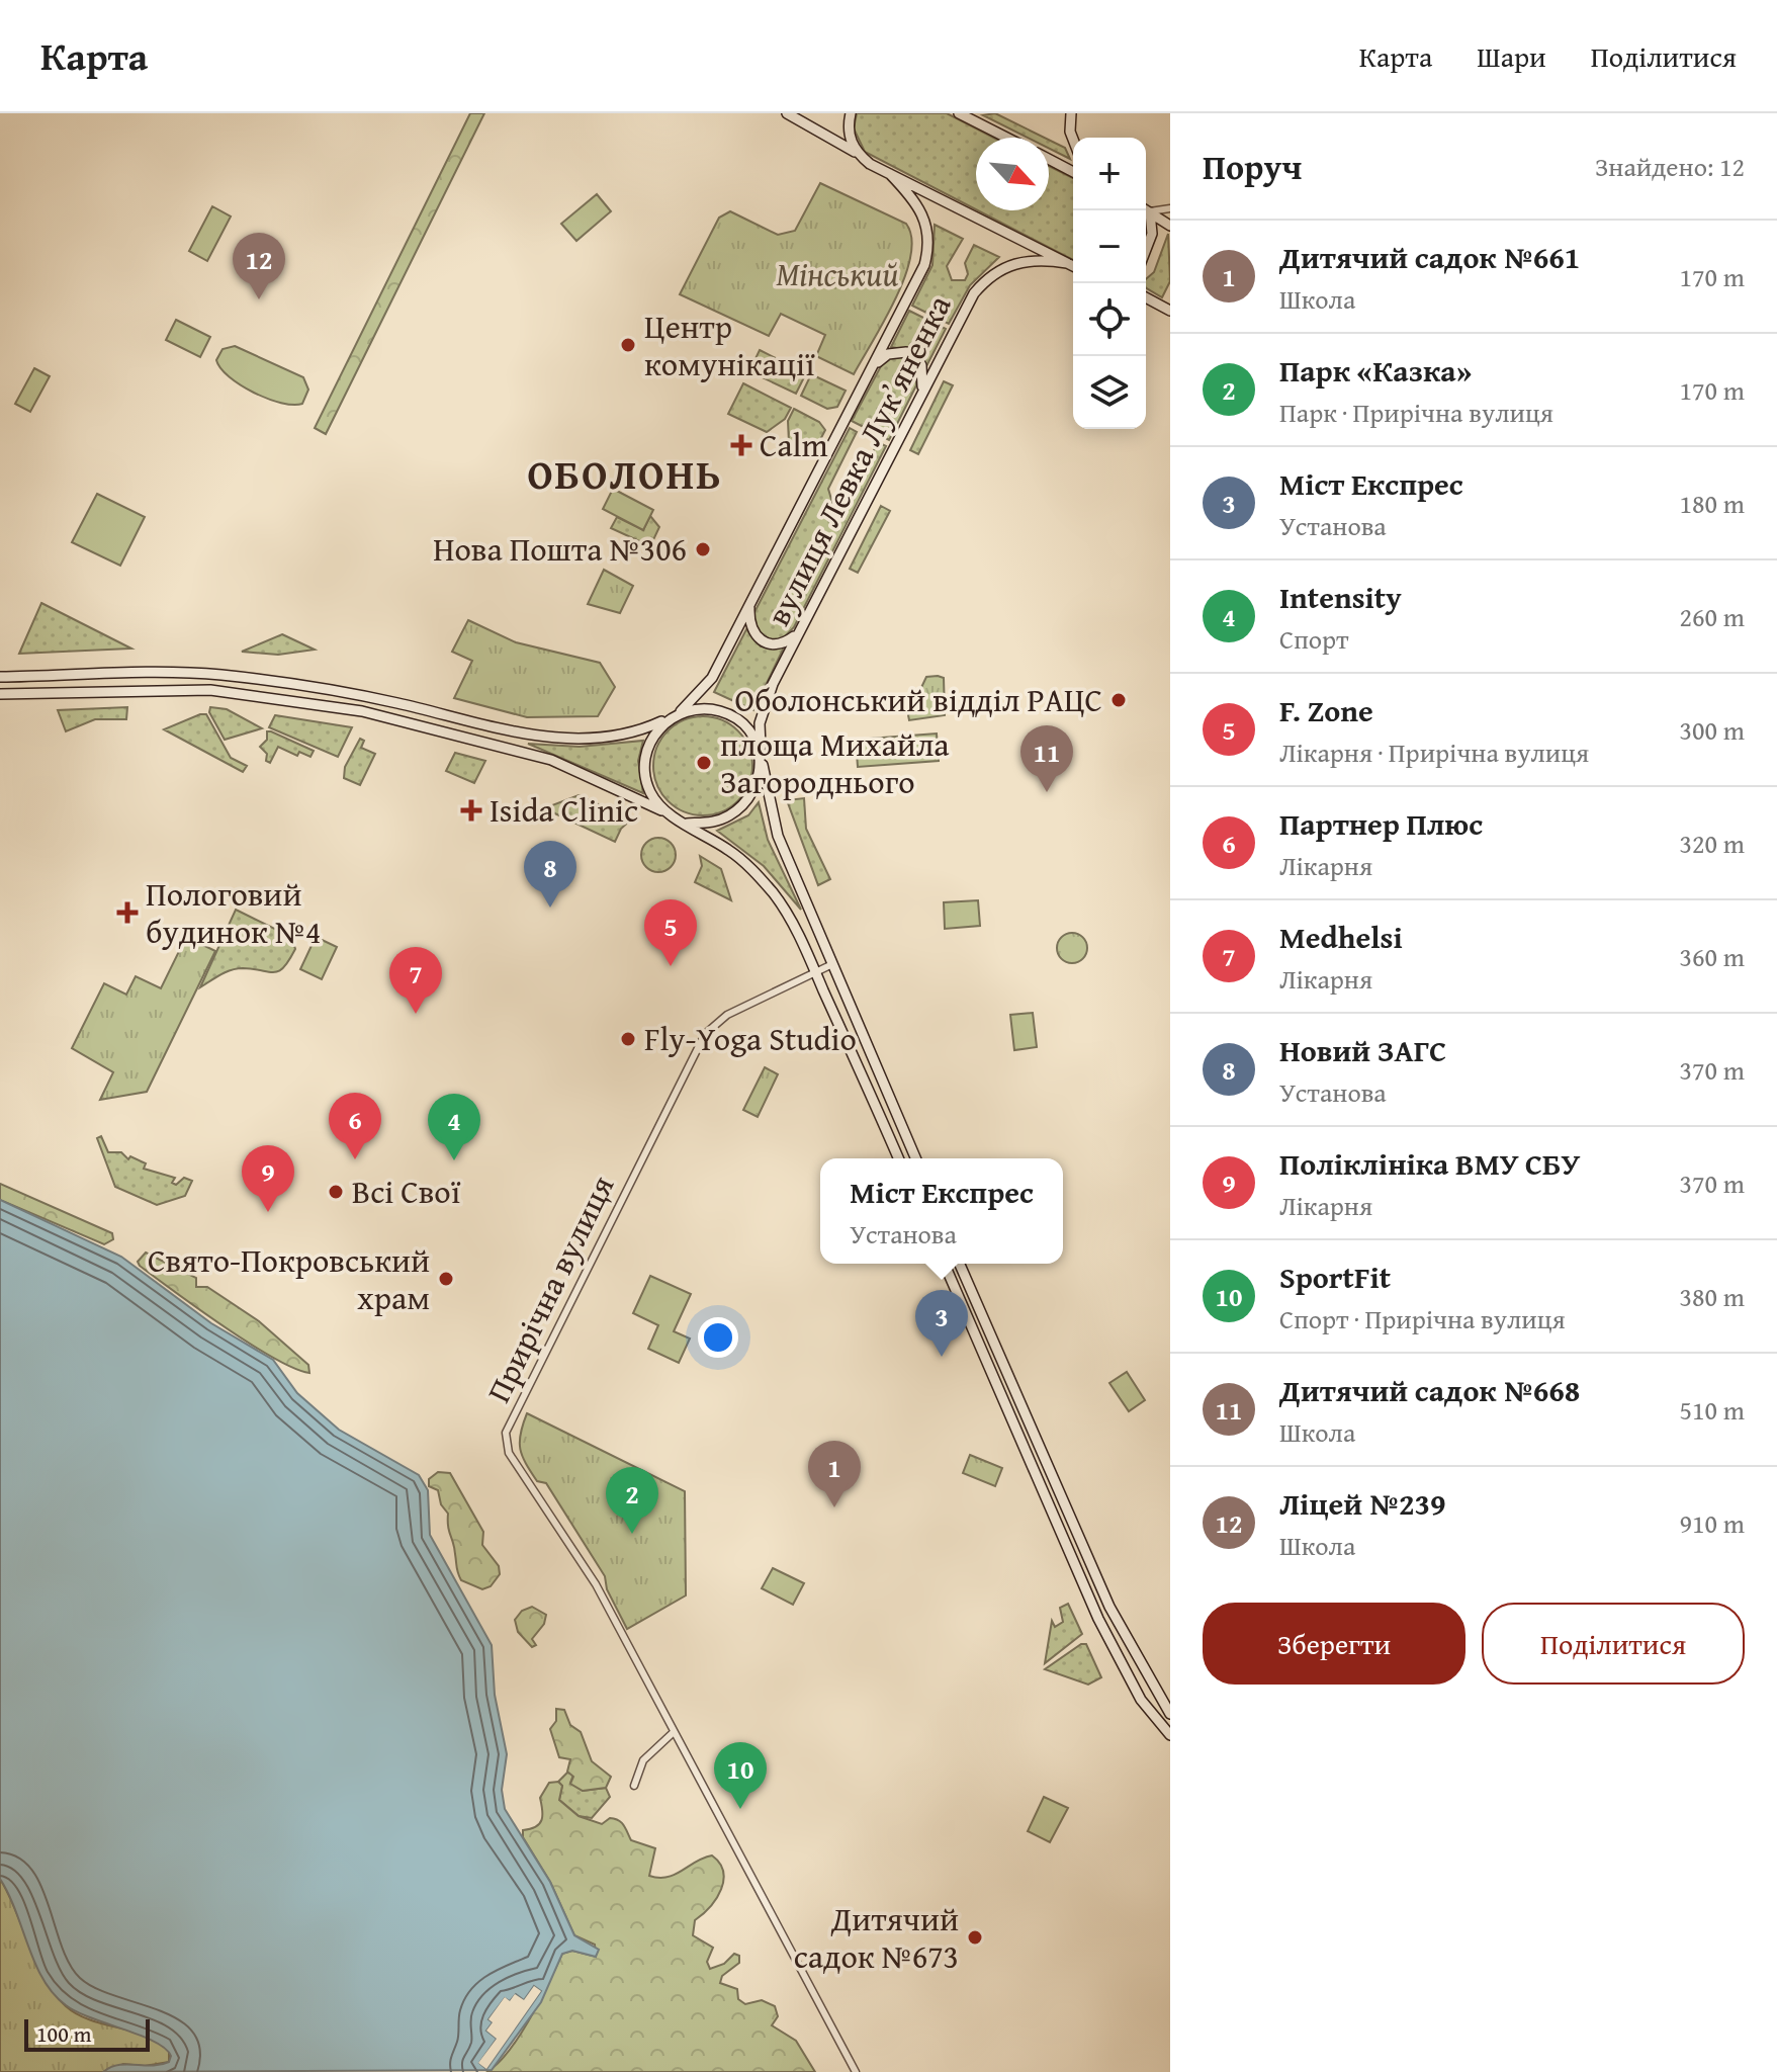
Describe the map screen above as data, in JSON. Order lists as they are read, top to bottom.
{
  "streets": {
    "main road": ["вулиця Левка Лукʼяненка"],
    "street": ["Прирічна вулиця"]
  },
  "districts": ["ОБОЛОНЬ"],
  "parks": ["Мінський"],
  "places": {
    "other": [
      "Центр комунікації",
      "Нова Пошта №306",
      "Оболонський відділ РАЦС",
      "площа Михайла Загороднього",
      "Fly-Yoga Studio",
      "Всі Свої",
      "Свято-Покровський храм",
      "Дитячий садок №673"
    ],
    "health": ["Calm", "Isida Clinic", "Пологовий будинок №4"]
  },
  "scale_bar": "100 m",
  "north": "bottom right",
  "page": {
    "header": "Карта",
    "nav": ["Карта", "Шари", "Поділитися"],
    "heading": ["Поруч", "Знайдено: 12"],
    "map_buttons": ["+", "−"],
    "list": [
      {
        "mark": "1",
        "name": "Дитячий садок №661",
        "note": "Школа",
        "value": "170 m"
      },
      {
        "mark": "2",
        "name": "Парк «Казка»",
        "note": "Парк · Прирічна вулиця",
        "value": "170 m"
      },
      {
        "mark": "3",
        "name": "Міст Експрес",
        "note": "Установа",
        "value": "180 m"
      },
      {
        "mark": "4",
        "name": "Intensity",
        "note": "Спорт",
        "value": "260 m"
      },
      {
        "mark": "5",
        "name": "F. Zone",
        "note": "Лікарня · Прирічна вулиця",
        "value": "300 m"
      },
      {
        "mark": "6",
        "name": "Партнер Плюс",
        "note": "Лікарня",
        "value": "320 m"
      },
      {
        "mark": "7",
        "name": "Medhelsi",
        "note": "Лікарня",
        "value": "360 m"
      },
      {
        "mark": "8",
        "name": "Новий ЗАГС",
        "note": "Установа",
        "value": "370 m"
      },
      {
        "mark": "9",
        "name": "Поліклініка ВМУ СБУ",
        "note": "Лікарня",
        "value": "370 m"
      },
      {
        "mark": "10",
        "name": "SportFit",
        "note": "Спорт · Прирічна вулиця",
        "value": "380 m"
      },
      {
        "mark": "11",
        "name": "Дитячий садок №668",
        "note": "Школа",
        "value": "510 m"
      },
      {
        "mark": "12",
        "name": "Ліцей №239",
        "note": "Школа",
        "value": "910 m"
      }
    ],
    "pins": [
      "12",
      "11",
      "8",
      "5",
      "7",
      "6",
      "4",
      "9",
      "3",
      "1",
      "2",
      "10"
    ],
    "popup": ["Міст Експрес", "Установа"],
    "buttons": ["Зберегти", "Поділитися"],
    "scale": "100 m"
  }
}
